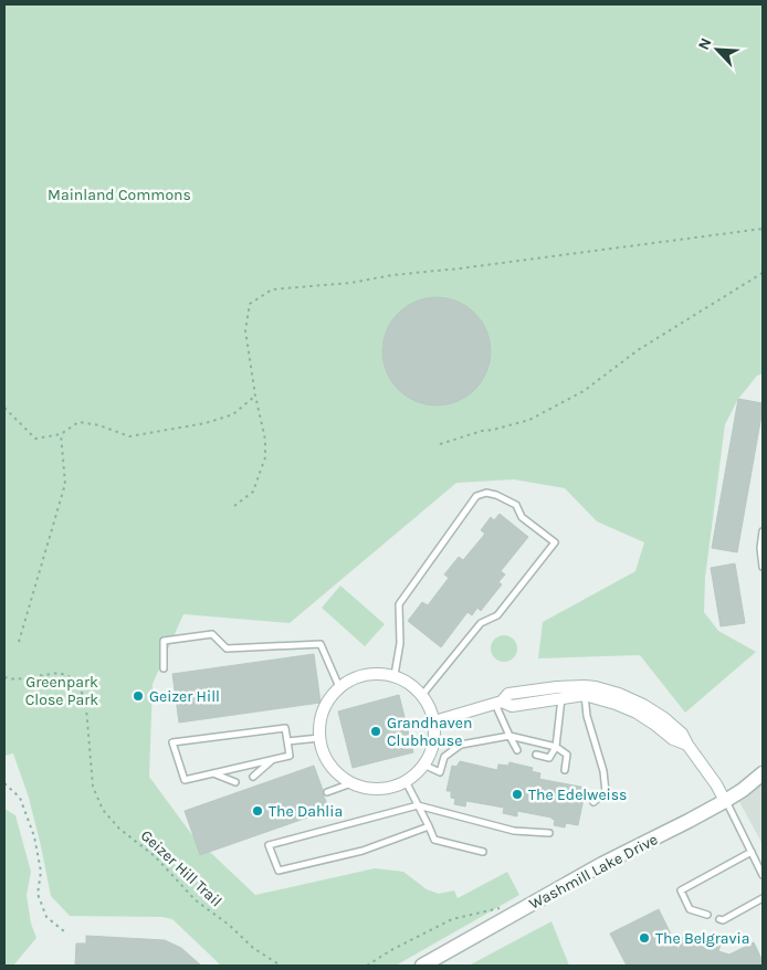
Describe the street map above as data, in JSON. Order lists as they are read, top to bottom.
{
  "streets": {
    "street": ["Washmill Lake Drive"],
    "path": ["Geizer Hill Trail"]
  },
  "parks": ["Mainland Commons", "Greenpark Close Park"],
  "places": [
    "Geizer Hill",
    "Grandhaven Clubhouse",
    "The Edelweiss",
    "The Dahlia",
    "The Belgravia"
  ],
  "north": "top left"
}
